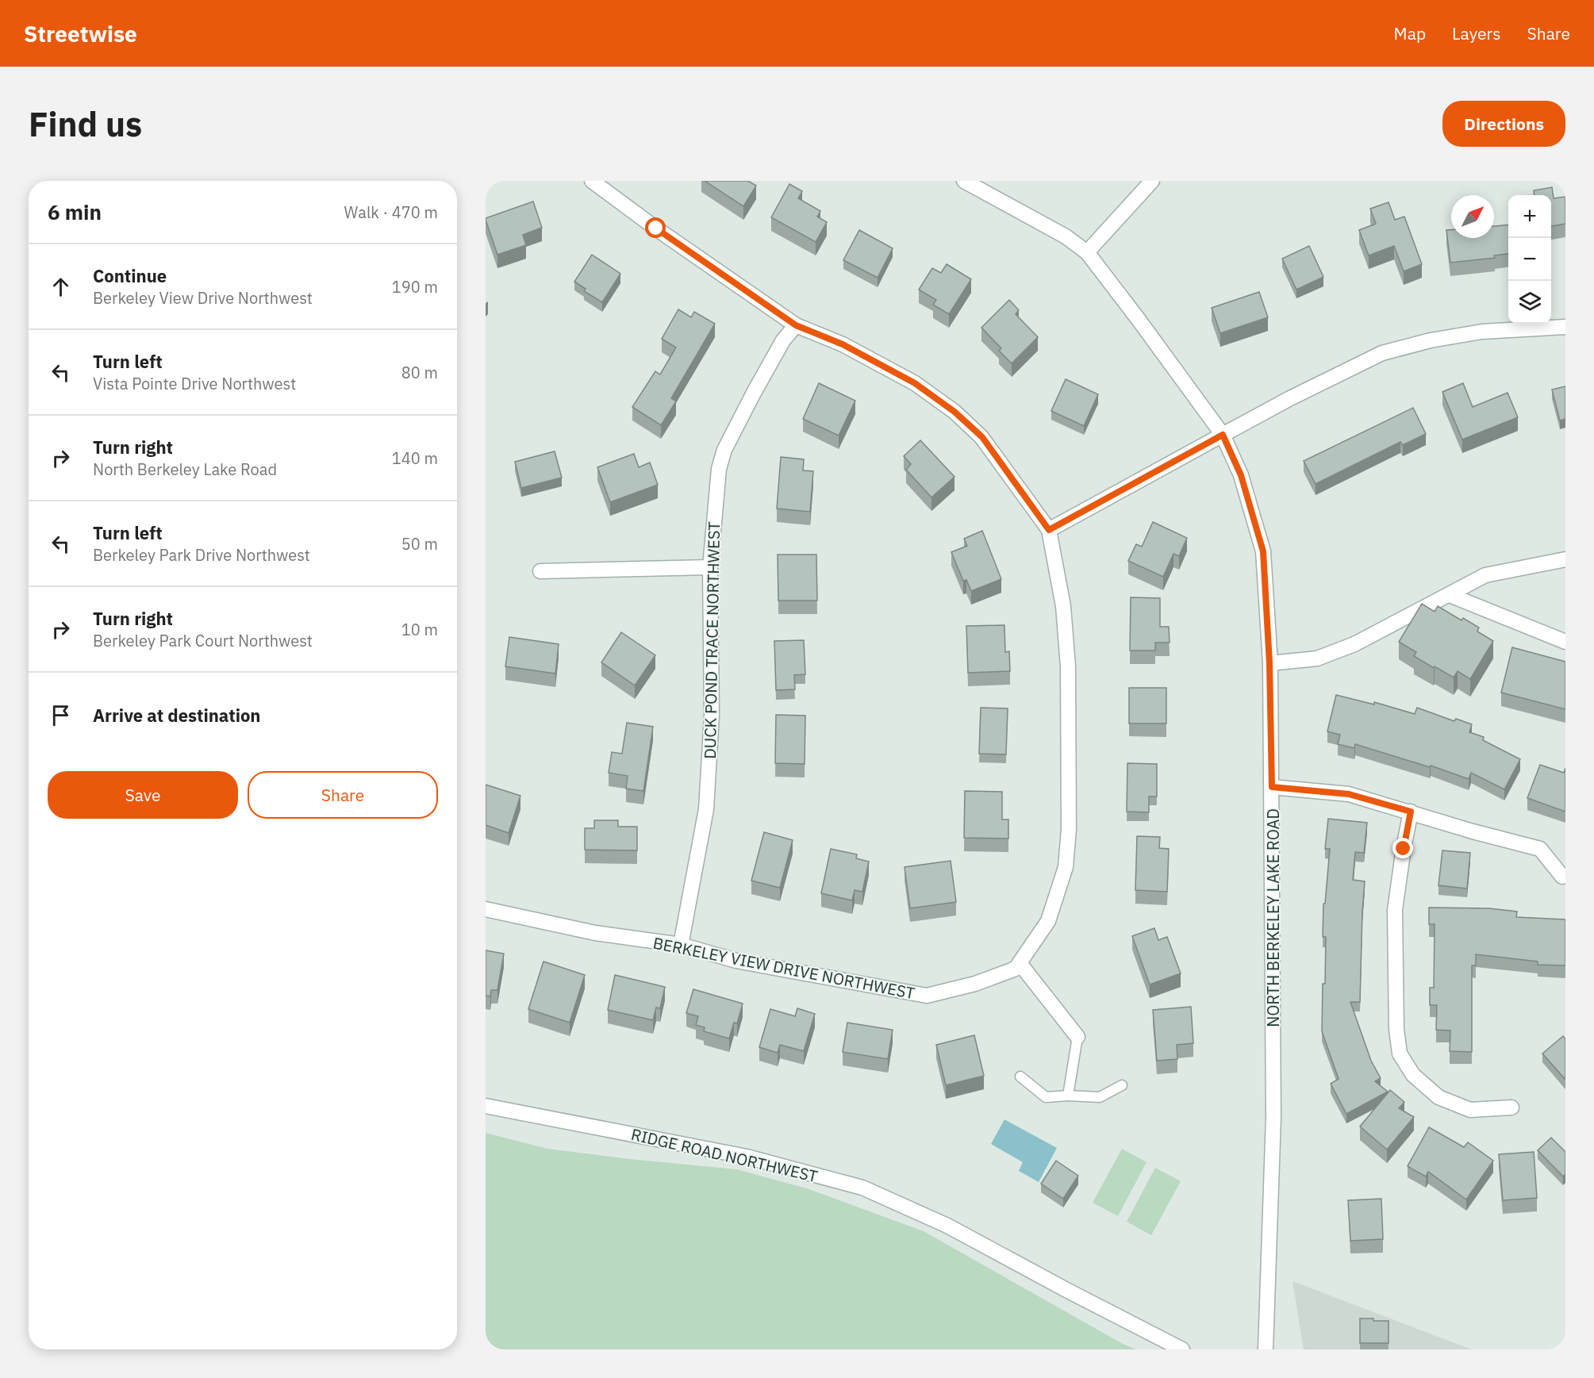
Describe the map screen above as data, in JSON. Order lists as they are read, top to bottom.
{
  "streets": {
    "street": [
      "DUCK POND TRACE NORTHWEST",
      "NORTH BERKELEY LAKE ROAD",
      "BERKELEY VIEW DRIVE NORTHWEST",
      "RIDGE ROAD NORTHWEST"
    ]
  },
  "crossings": [
    ["DUCK POND TRACE NORTHWEST", "BERKELEY VIEW DRIVE NORTHWEST"]
  ],
  "north": "top right",
  "page": {
    "header": "Streetwise",
    "nav": ["Map", "Layers", "Share"],
    "buttons": [
      "Directions",
      ["Save", "Share"]
    ],
    "title": "Find us",
    "heading": ["6 min", "Walk · 470 m"],
    "map_buttons": ["+", "−"],
    "list": [
      ["Continue", "Berkeley View Drive Northwest", "190 m"],
      ["Turn left", "Vista Pointe Drive Northwest", "80 m"],
      ["Turn right", "North Berkeley Lake Road", "140 m"],
      ["Turn left", "Berkeley Park Drive Northwest", "50 m"],
      ["Turn right", "Berkeley Park Court Northwest", "10 m"],
      "Arrive at destination"
    ]
  }
}
